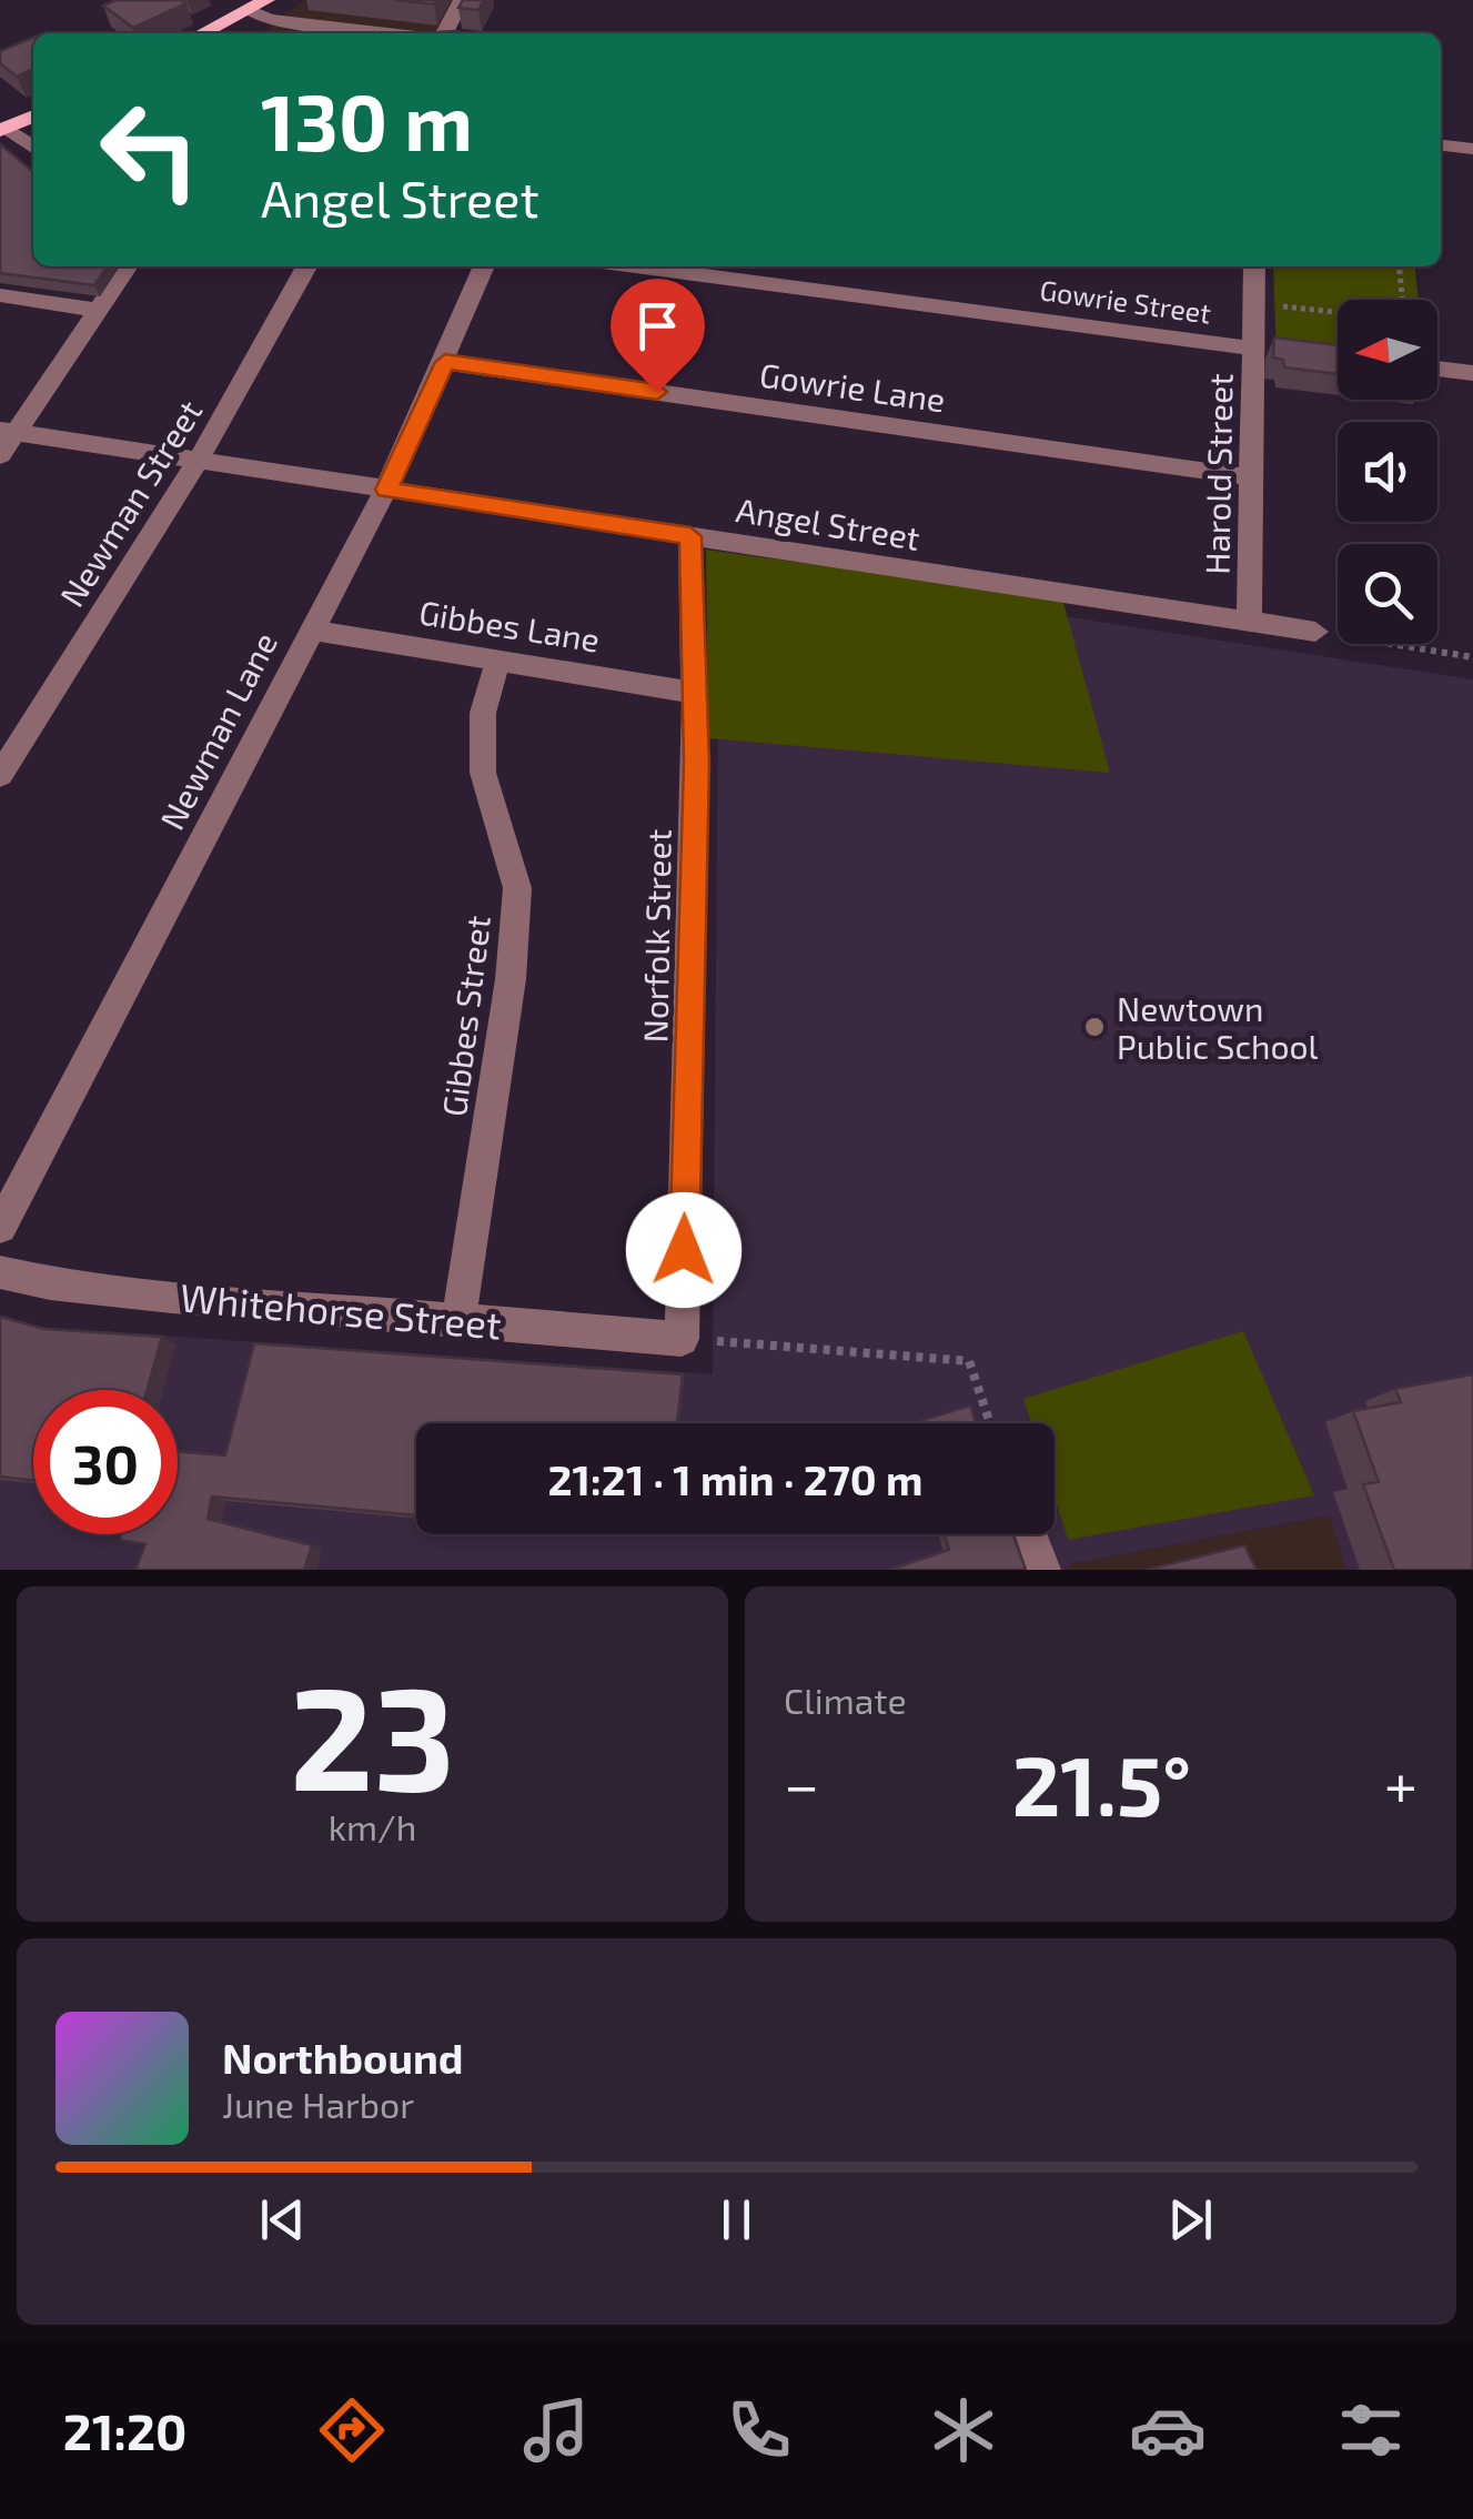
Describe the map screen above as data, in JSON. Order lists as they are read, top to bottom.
{
  "streets": {
    "street": [
      "Gowrie Street",
      "Gowrie Lane",
      "Harold Street",
      "Newman Street",
      "Angel Street",
      "Gibbes Lane",
      "Newman Lane",
      "Norfolk Street",
      "Gibbes Street",
      "Whitehorse Street"
    ]
  },
  "crossings": [
    ["Gowrie Street", "Harold Street"],
    ["Gowrie Lane", "Harold Street"],
    ["Gowrie Lane", "Newman Lane"],
    ["Harold Street", "Angel Street"],
    ["Newman Street", "Angel Street"],
    ["Angel Street", "Newman Lane"],
    ["Angel Street", "Norfolk Street"],
    ["Gibbes Lane", "Newman Lane"],
    ["Gibbes Lane", "Norfolk Street"],
    ["Gibbes Lane", "Gibbes Street"],
    ["Norfolk Street", "Whitehorse Street"],
    ["Gibbes Street", "Whitehorse Street"]
  ],
  "places": ["Newtown Public School"],
  "north": "left",
  "page": {
    "turn": ["130 m", "Angel Street"],
    "limit": "30",
    "trip": "21:21 · 1 min · 270 m",
    "tile": [
      ["23", "km/h"],
      "Climate"
    ],
    "heat": ["−", "21.5°", "+"],
    "song": ["Northbound", "June Harbor"],
    "tabs": "21:20"
  }
}
